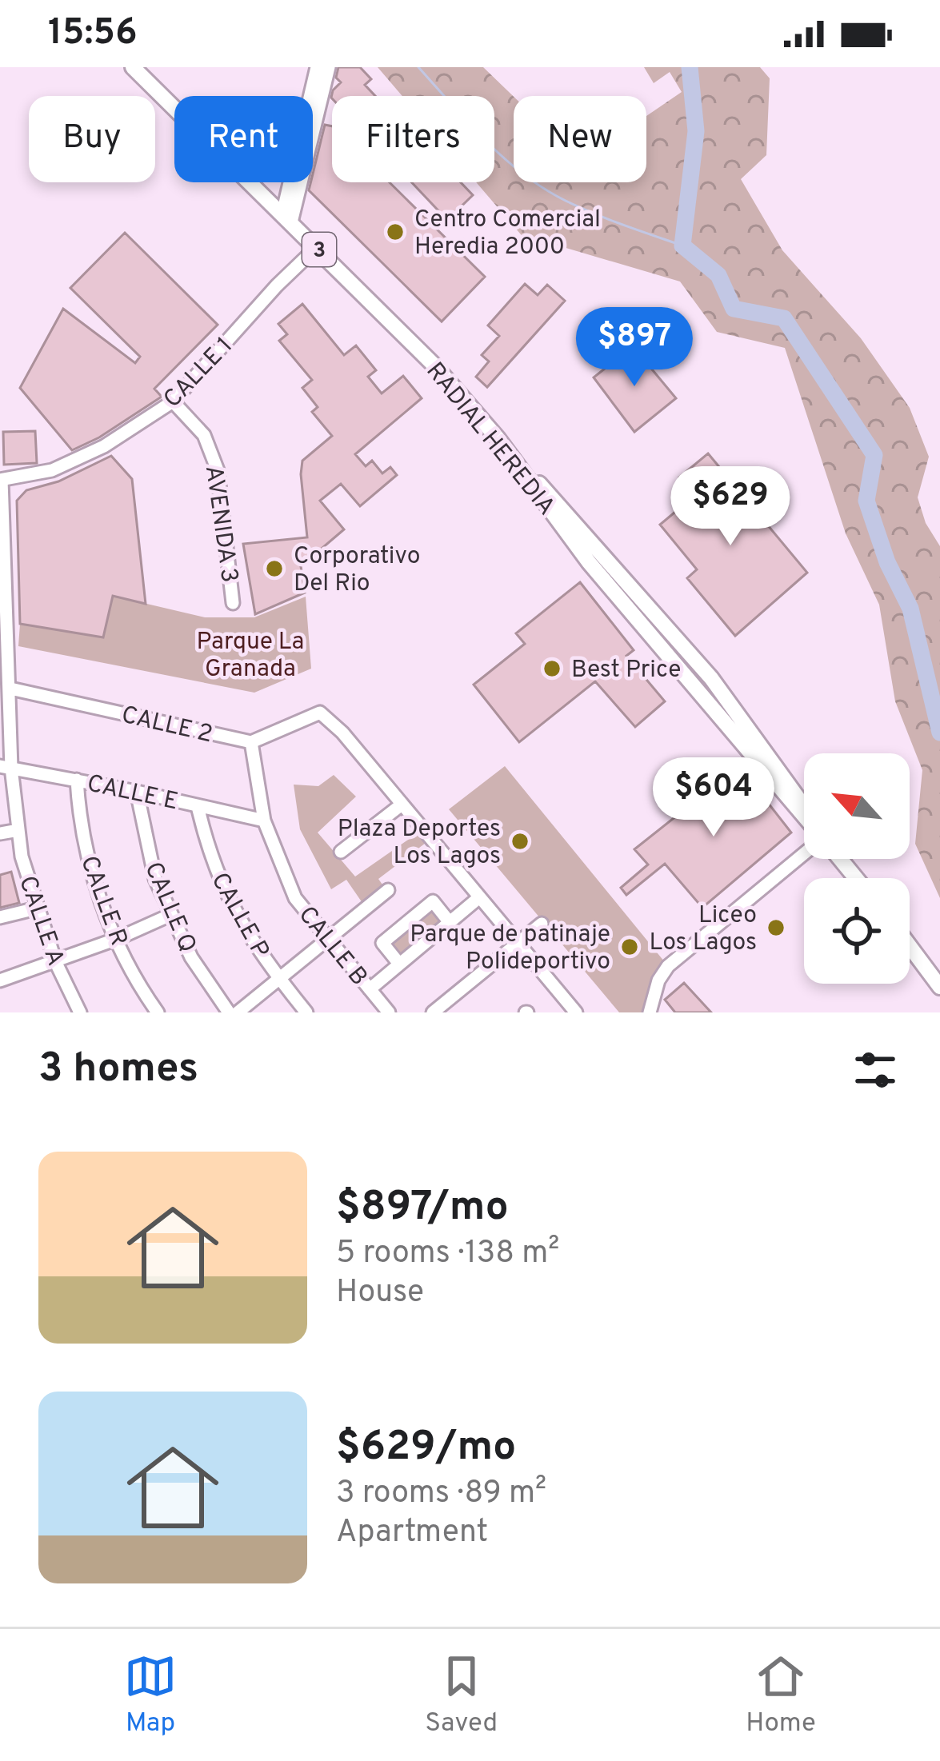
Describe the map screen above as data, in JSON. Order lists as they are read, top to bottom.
{
  "streets": {
    "main road": ["3", "RADIAL HEREDIA"],
    "street": [
      "CALLE 1",
      "AVENIDA 3",
      "CALLE 2",
      "CALLE E",
      "CALLE R",
      "CALLE Q",
      "CALLE P",
      "CALLE A",
      "CALLE B"
    ]
  },
  "crossings": [
    ["CALLE 1", "RADIAL HEREDIA"],
    ["CALLE 1", "AVENIDA 3"],
    ["CALLE 1", "CALLE A"],
    ["CALLE 2", "CALLE A"],
    ["CALLE 2", "CALLE B"],
    ["CALLE E", "CALLE R"],
    ["CALLE E", "CALLE Q"],
    ["CALLE E", "CALLE P"],
    ["CALLE E", "CALLE A"],
    ["CALLE E", "CALLE B"]
  ],
  "parks": ["Parque La Granada"],
  "places": [
    "Centro Comercial Heredia 2000",
    "Corporativo Del Rio",
    "Best Price",
    "Plaza Deportes Los Lagos",
    "Liceo Los Lagos",
    "Parque de patinaje Polideportivo"
  ],
  "north": "top left",
  "page": {
    "status": "15:56",
    "chip": [
      "Buy",
      "Rent",
      "Filters",
      "New"
    ],
    "price": ["$897", "$629", "$604"],
    "heading": "3 homes",
    "list": [
      {
        "name": "$897/mo",
        "note": "5 rooms · 138 m² · House"
      },
      {
        "name": "$629/mo",
        "note": "3 rooms · 89 m² · Apartment"
      }
    ],
    "tabs": ["Map", "Saved", "Home"]
  }
}
